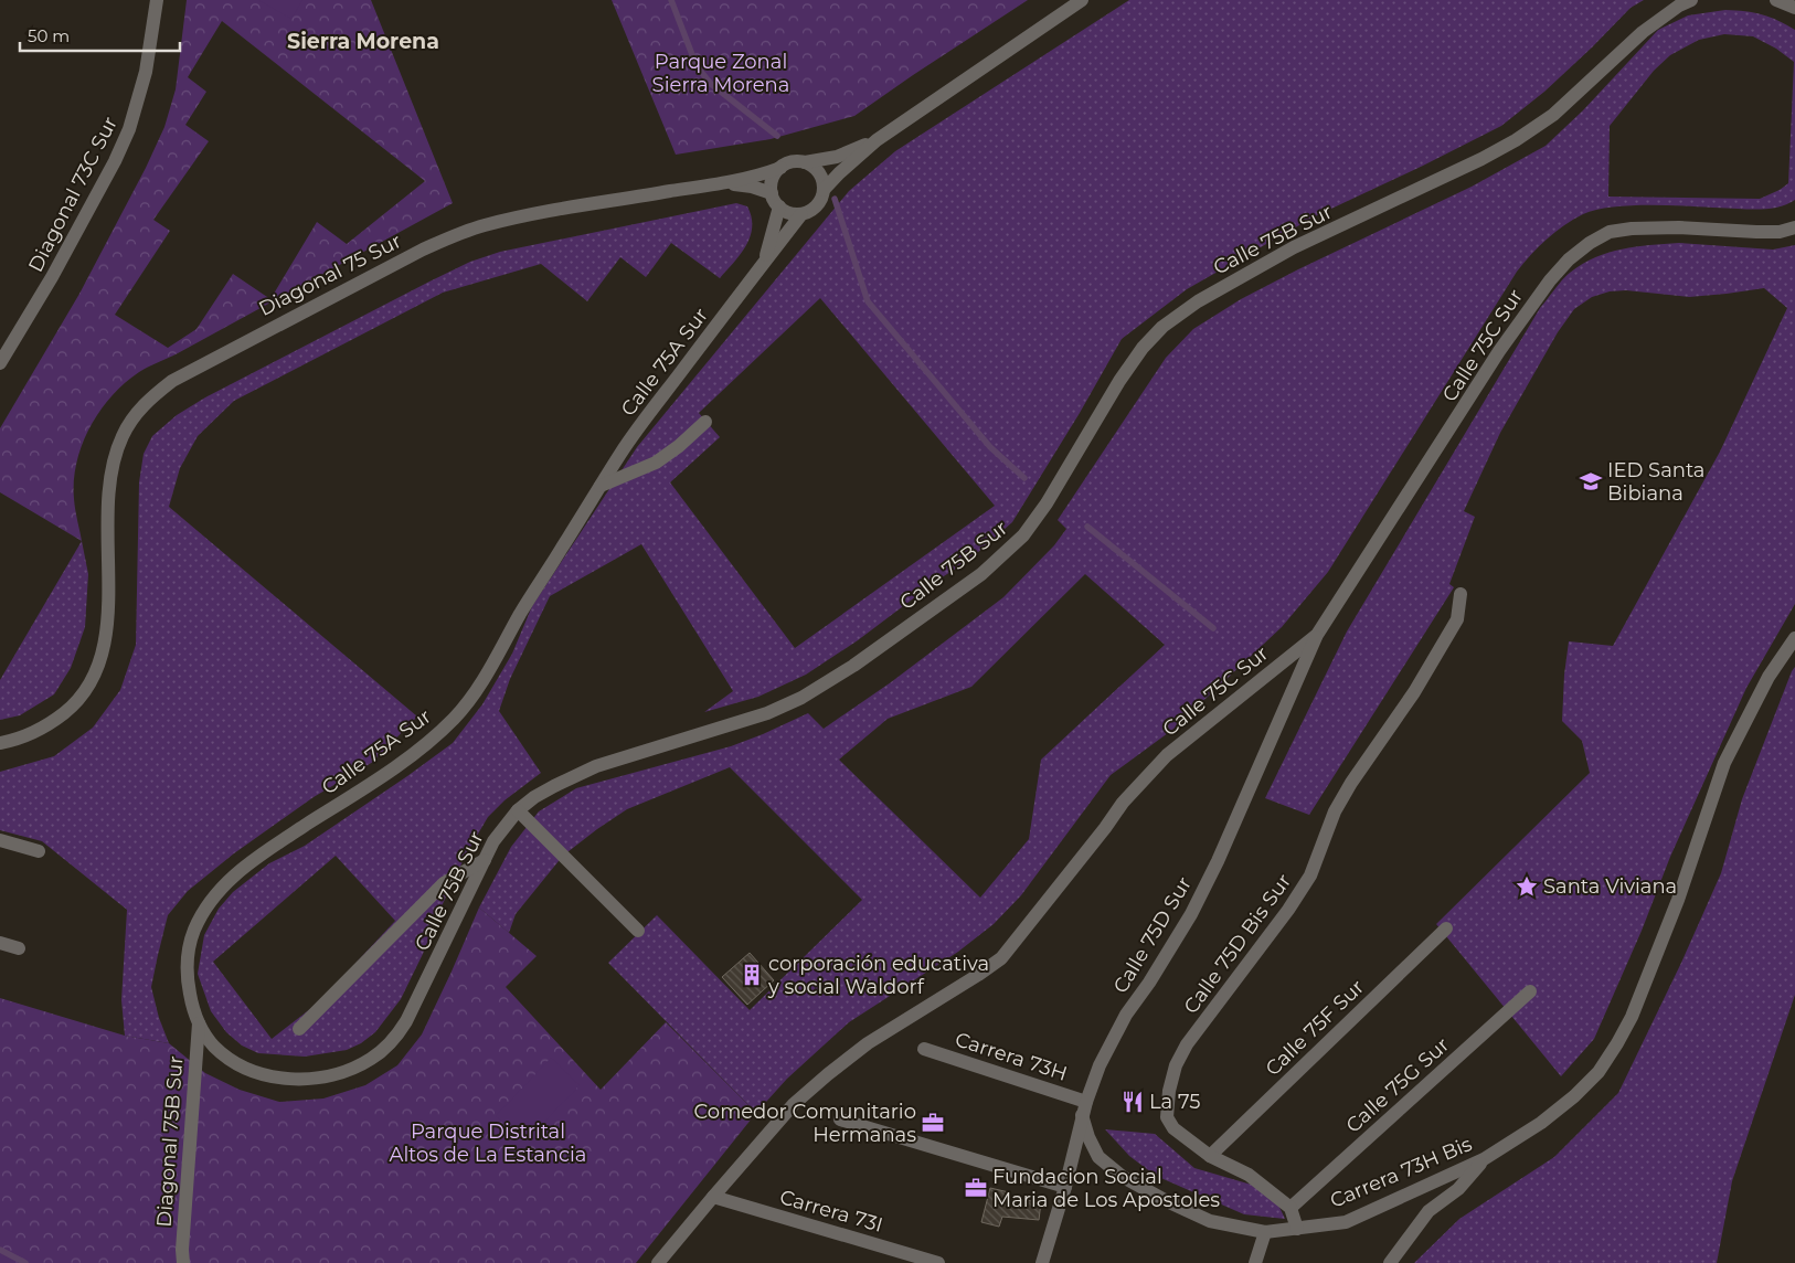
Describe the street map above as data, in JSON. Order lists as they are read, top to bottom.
{
  "streets": {
    "street": [
      "Diagonal 73C Sur",
      "Calle 75B Sur",
      "Diagonal 75 Sur",
      "Calle 75C Sur",
      "Calle 75A Sur",
      "Calle 75D Sur",
      "Calle 75D Bis Sur",
      "Calle 75F Sur",
      "Carrera 73H",
      "Calle 75G Sur",
      "Diagonal 75B Sur",
      "Carrera 73H Bis",
      "Carrera 73I"
    ]
  },
  "crossings": [
    ["Calle 75B Sur", "Calle 75A Sur"],
    ["Calle 75B Sur", "Diagonal 75B Sur"],
    ["Diagonal 75 Sur", "Calle 75A Sur"],
    ["Calle 75C Sur", "Calle 75D Sur"],
    ["Calle 75C Sur", "Carrera 73I"],
    ["Calle 75A Sur", "Diagonal 75B Sur"],
    ["Calle 75D Sur", "Carrera 73H"],
    ["Calle 75D Sur", "Carrera 73H Bis"],
    ["Calle 75D Bis Sur", "Calle 75F Sur"],
    ["Carrera 73H", "Carrera 73H Bis"]
  ],
  "districts": ["Sierra Morena"],
  "parks": ["Parque Zonal Sierra Morena", "Parque Distrital Altos de La Estancia"],
  "places": {
    "school or university": ["IED Santa Bibiana"],
    "place": ["Santa Viviana"],
    "building": ["corporación educativa y social Waldorf"],
    "restaurant": ["La 75"],
    "office": ["Comedor Comunitario Hermanas", "Fundacion Social Maria de Los Apostoles"]
  },
  "scale_bar": "50 m"
}
